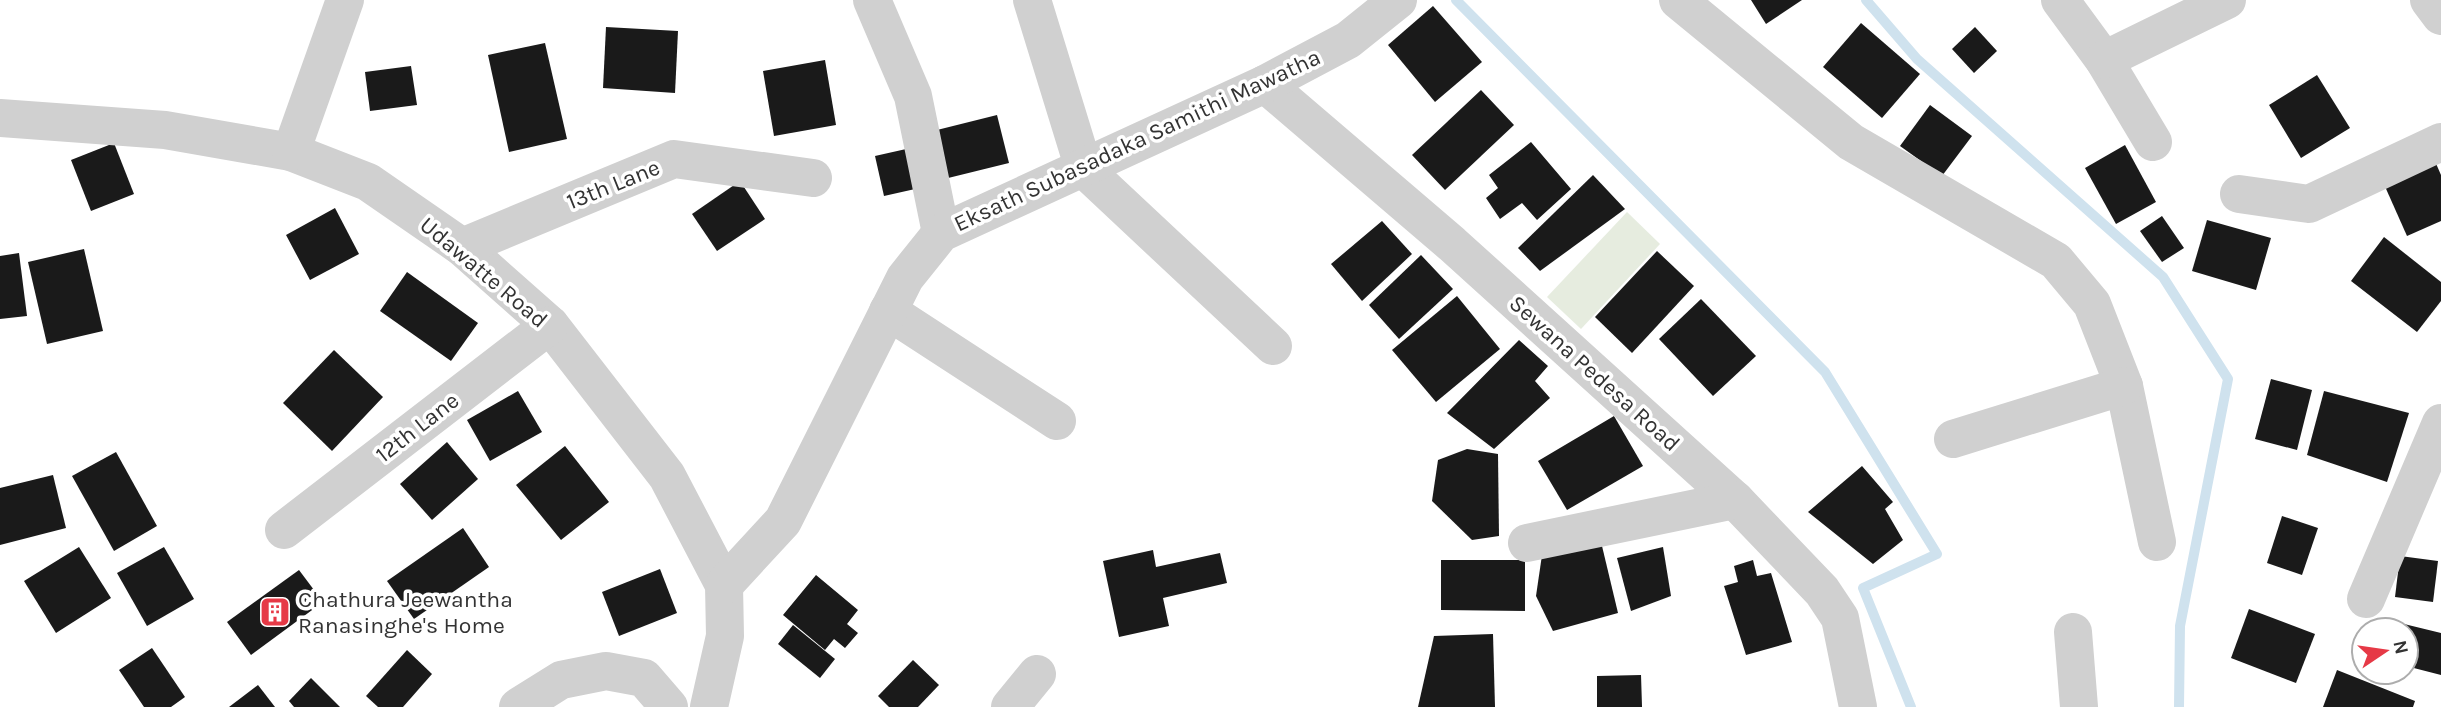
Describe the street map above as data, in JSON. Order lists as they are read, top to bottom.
{
  "streets": {
    "street": [
      "Eksath Subasadaka Samithi Mawatha",
      "13th Lane",
      "Udawatte Road",
      "Sewana Pedesa Road",
      "12th Lane"
    ]
  },
  "crossings": [
    ["Eksath Subasadaka Samithi Mawatha", "Udawatte Road"],
    ["Eksath Subasadaka Samithi Mawatha", "Sewana Pedesa Road"],
    ["13th Lane", "Udawatte Road"],
    ["Udawatte Road", "12th Lane"]
  ],
  "places": {
    "building": ["Chathura Jeewantha Ranasinghe's Home"]
  },
  "north": "right"
}
